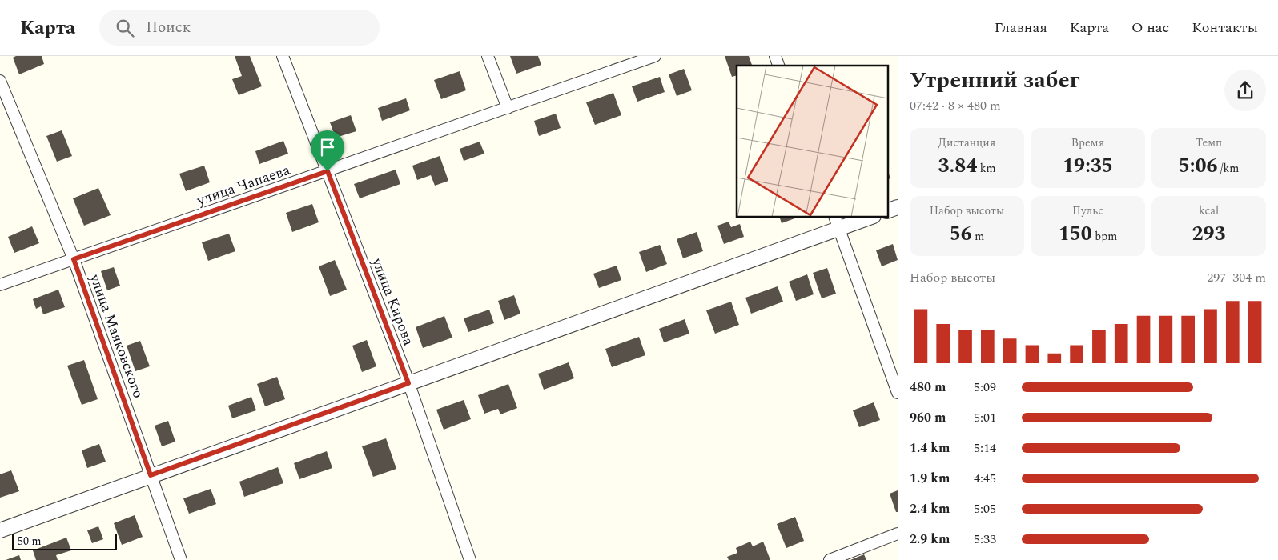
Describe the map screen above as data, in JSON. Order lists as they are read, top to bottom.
{
  "streets": {
    "street": ["улица Чапаева", "улица Кирова", "улица Маяковского"]
  },
  "crossings": [
    ["улица Чапаева", "улица Кирова"],
    ["улица Чапаева", "улица Маяковского"]
  ],
  "scale_bar": "50 m",
  "page": {
    "header": "Карта",
    "search": "Поиск",
    "nav": [
      "Главная",
      "Карта",
      "О нас",
      "Контакты"
    ],
    "heading": ["Утренний забег", "07:42 · 8 × 480 m"],
    "stats": [
      ["Дистанция", "3.84 km"],
      ["Время", "19:35"],
      ["Темп", "5:06 /km"],
      ["Набор высоты", "56 m"],
      ["Пульс", "150 bpm"],
      ["kcal", "293"]
    ],
    "chart": ["Набор высоты", "297–304 m"],
    "list": [
      {
        "name": "480 m",
        "note": "5:09"
      },
      {
        "name": "960 m",
        "note": "5:01"
      },
      {
        "name": "1.4 km",
        "note": "5:14"
      },
      {
        "name": "1.9 km",
        "note": "4:45"
      },
      {
        "name": "2.4 km",
        "note": "5:05"
      },
      {
        "name": "2.9 km",
        "note": "5:33"
      }
    ],
    "scale": "50 m"
  }
}
